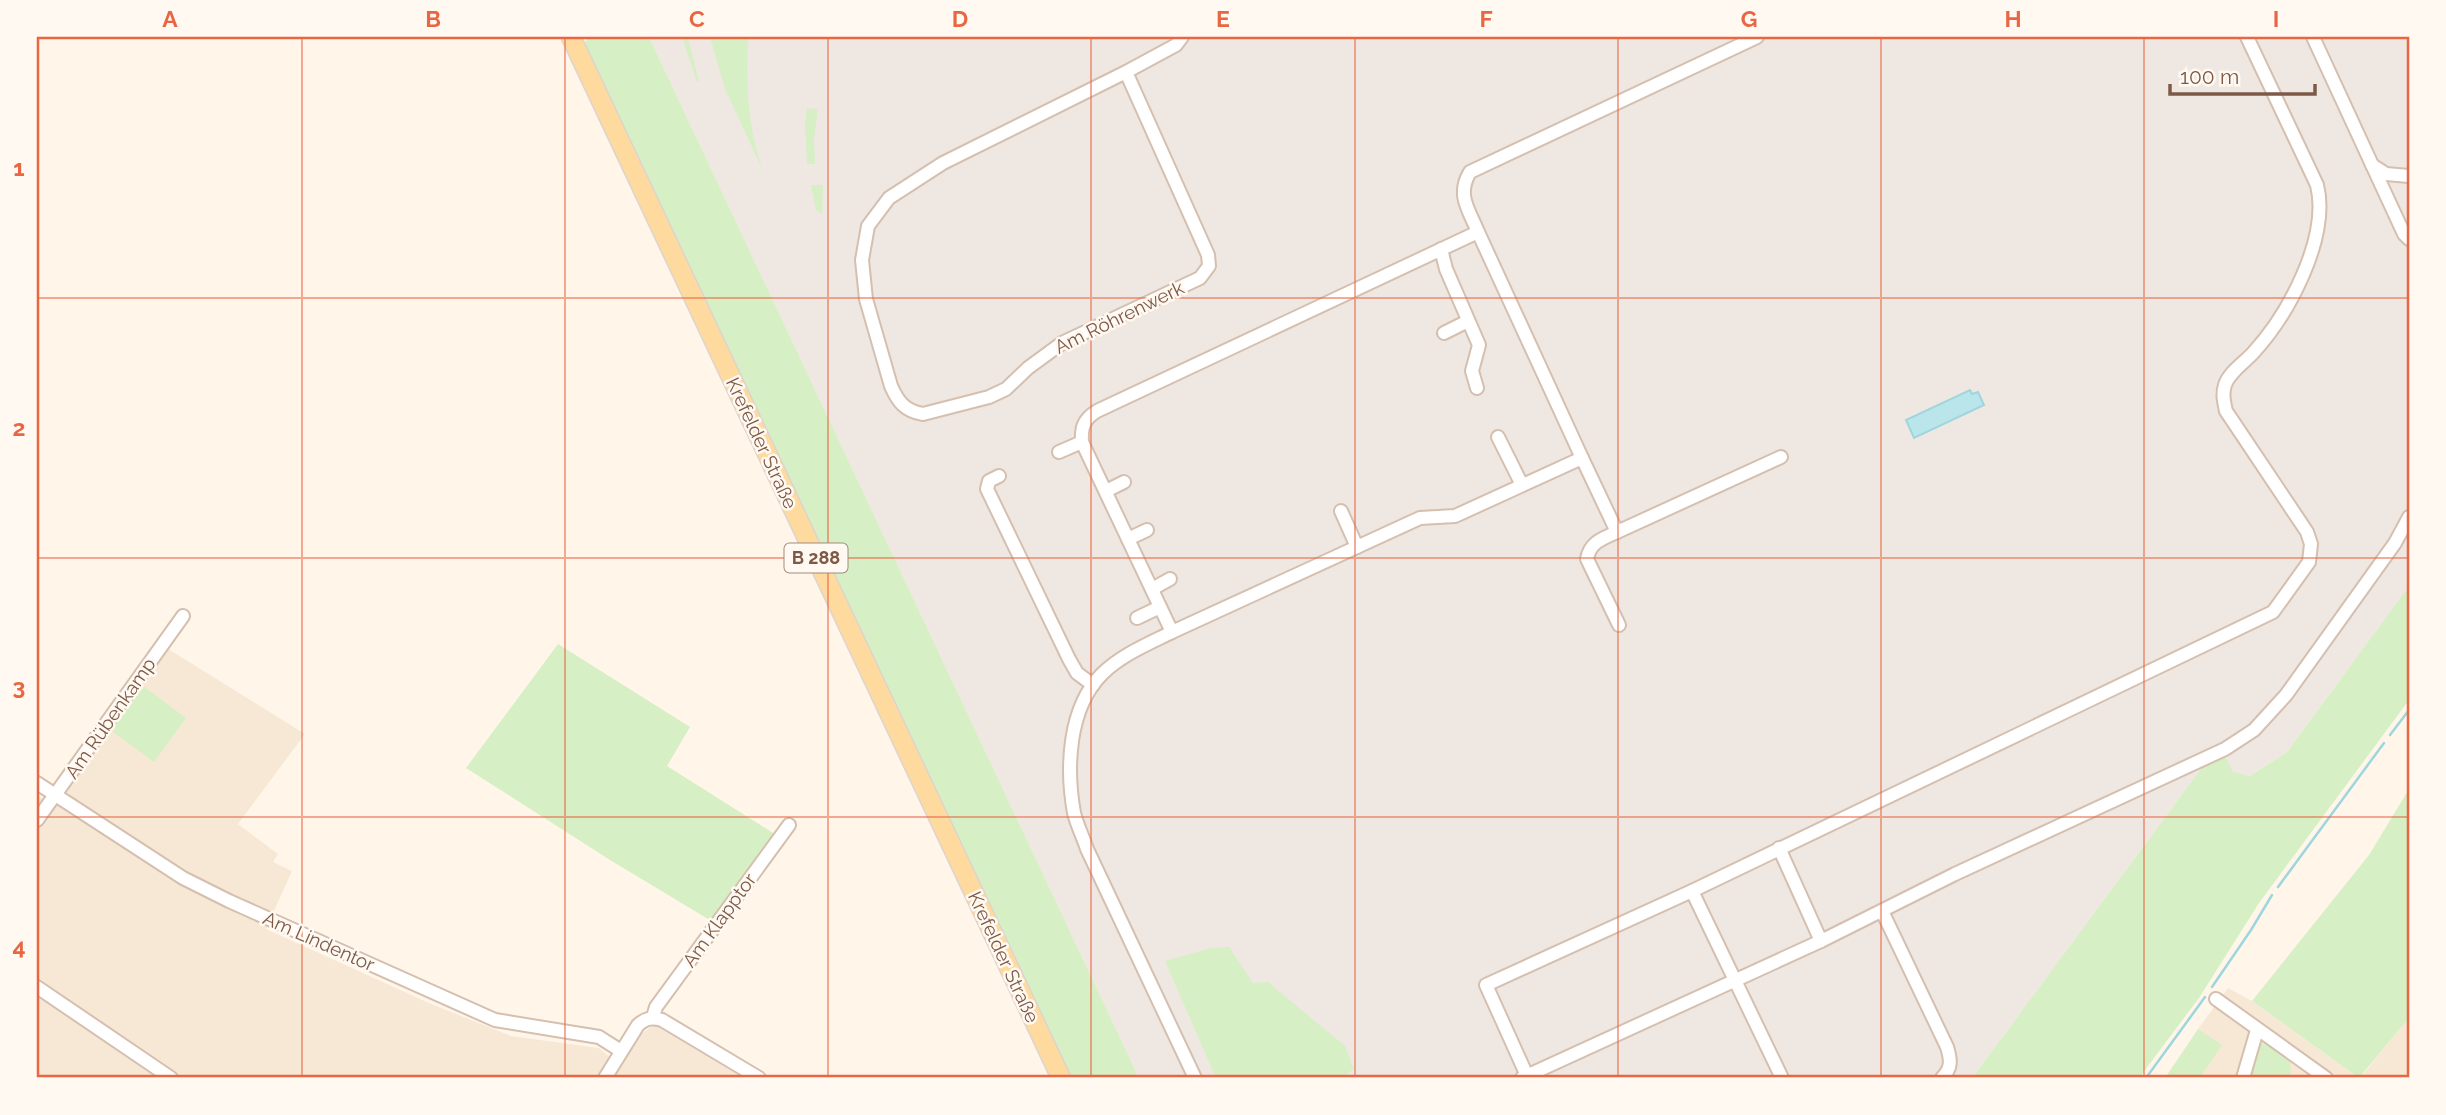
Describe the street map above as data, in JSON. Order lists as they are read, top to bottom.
{
  "streets": {
    "main road": ["Krefelder Straße", "B 288"],
    "street": [
      "Am Röhrenwerk",
      "Am Rübenkamp",
      "Am Klapptor",
      "Am Lindentor"
    ]
  },
  "crossings": [
    ["Am Rübenkamp", "Am Lindentor"],
    ["Am Klapptor", "Am Lindentor"]
  ],
  "scale_bar": "100 m",
  "grid": {
    "columns": [
      "A",
      "B",
      "C",
      "D",
      "E",
      "F",
      "G",
      "H",
      "I"
    ],
    "rows": [
      "1",
      "2",
      "3",
      "4"
    ]
  }
}
